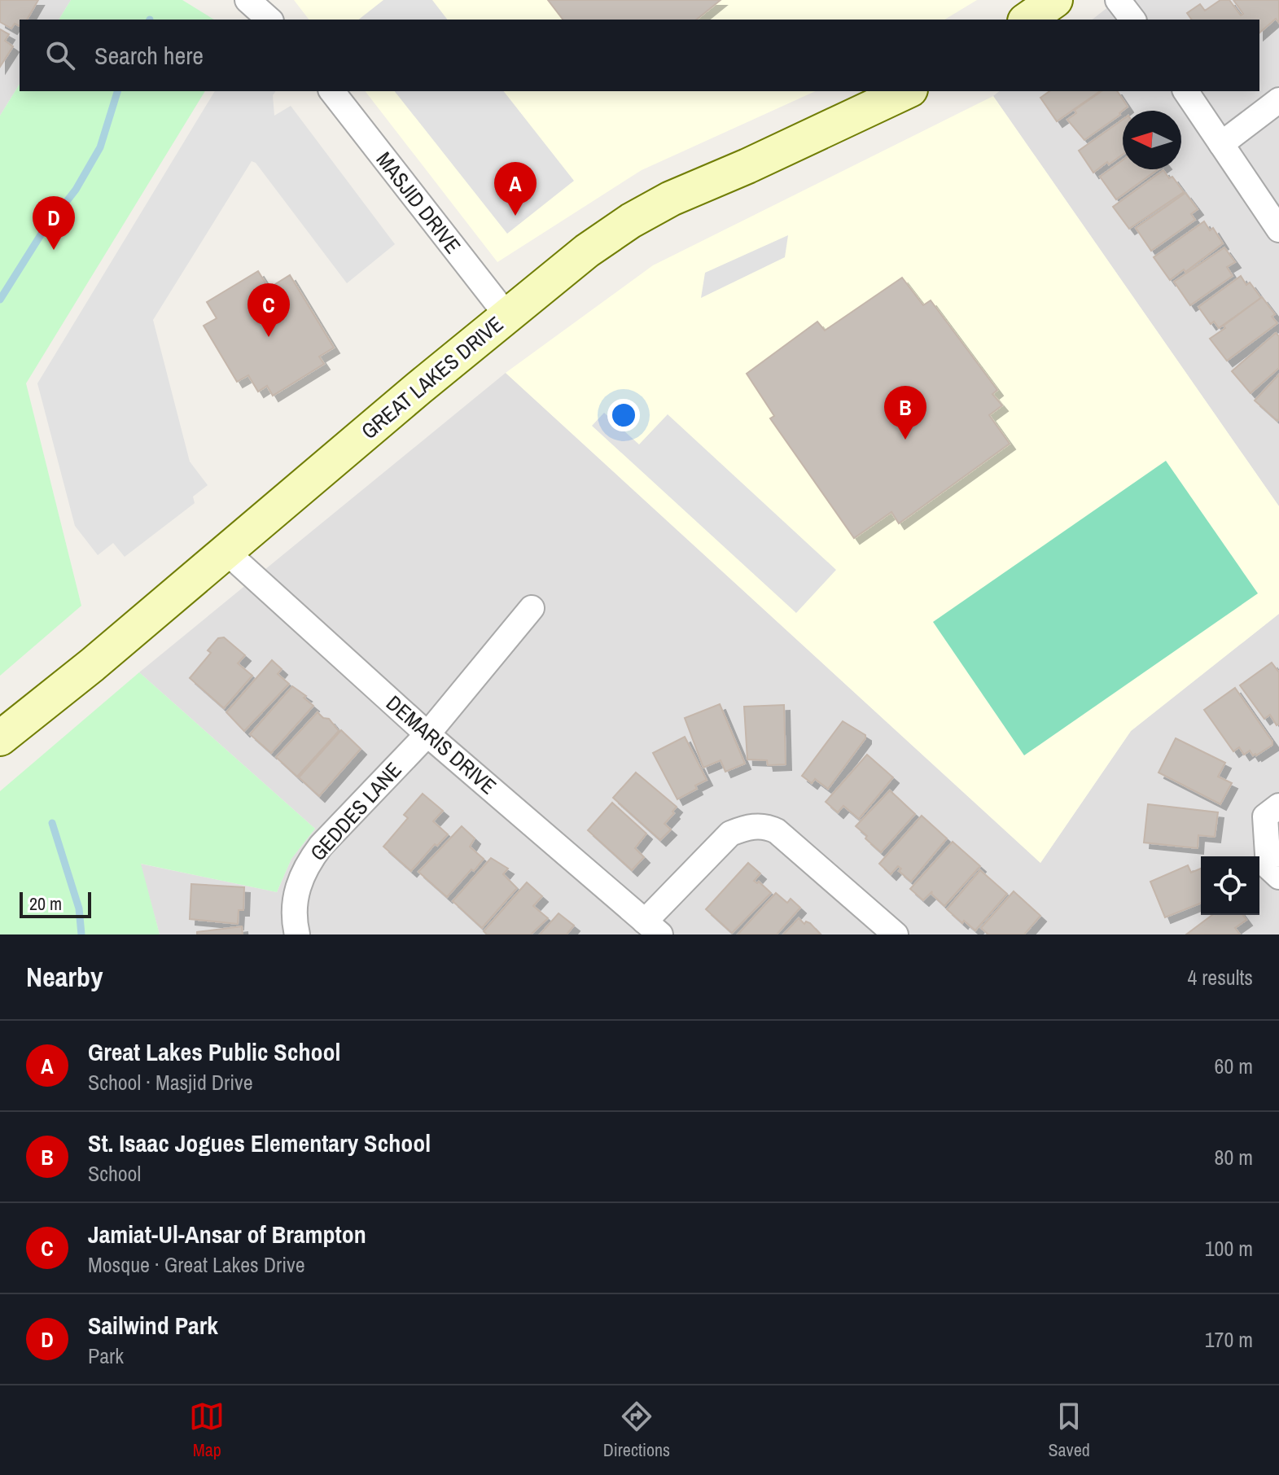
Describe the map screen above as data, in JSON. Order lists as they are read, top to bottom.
{
  "streets": {
    "street": [
      "MASJID DRIVE",
      "GREAT LAKES DRIVE",
      "DEMARIS DRIVE",
      "GEDDES LANE"
    ]
  },
  "crossings": [
    ["MASJID DRIVE", "GREAT LAKES DRIVE"],
    ["GREAT LAKES DRIVE", "DEMARIS DRIVE"],
    ["DEMARIS DRIVE", "GEDDES LANE"]
  ],
  "scale_bar": "20 m",
  "north": "left",
  "page": {
    "search": "Search here",
    "pins": [
      "A",
      "D",
      "C",
      "B"
    ],
    "scale": "20 m",
    "heading": ["Nearby", "4 results"],
    "list": [
      {
        "mark": "A",
        "name": "Great Lakes Public School",
        "note": "School · Masjid Drive",
        "value": "60 m"
      },
      {
        "mark": "B",
        "name": "St. Isaac Jogues Elementary School",
        "note": "School",
        "value": "80 m"
      },
      {
        "mark": "C",
        "name": "Jamiat-Ul-Ansar of Brampton",
        "note": "Mosque · Great Lakes Drive",
        "value": "100 m"
      },
      {
        "mark": "D",
        "name": "Sailwind Park",
        "note": "Park",
        "value": "170 m"
      }
    ],
    "nav": ["Map", "Directions", "Saved"]
  }
}
